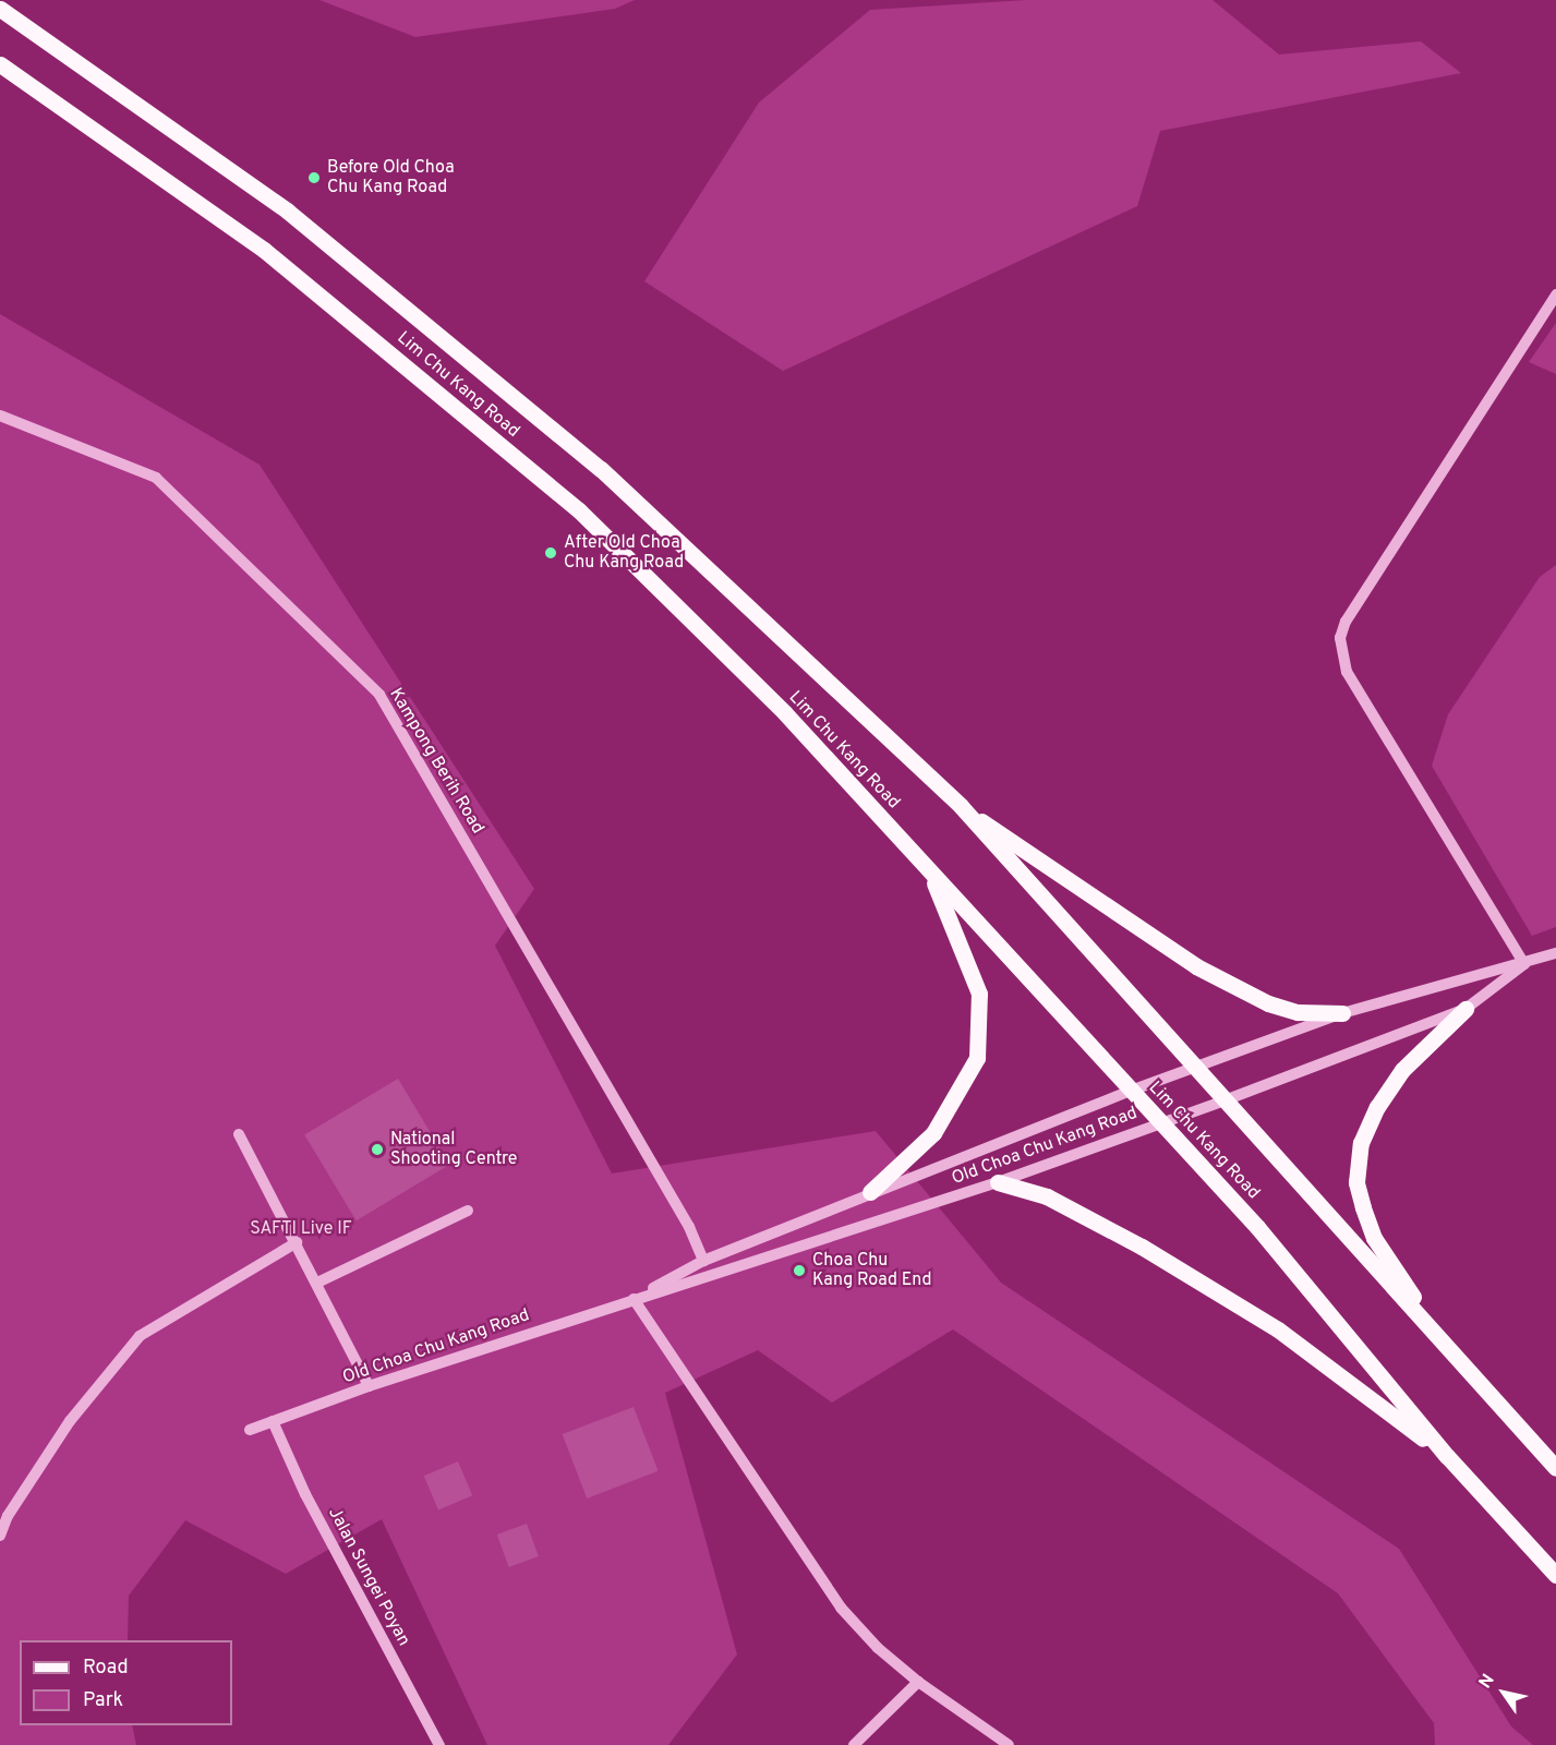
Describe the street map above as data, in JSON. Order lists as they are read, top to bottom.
{
  "streets": {
    "main road": ["Lim Chu Kang Road"],
    "street": ["Kampong Berih Road", "Old Choa Chu Kang Road", "Jalan Sungei Poyan"]
  },
  "crossings": [
    ["Lim Chu Kang Road", "Old Choa Chu Kang Road"],
    ["Kampong Berih Road", "Old Choa Chu Kang Road"],
    ["Old Choa Chu Kang Road", "Jalan Sungei Poyan"]
  ],
  "parks": ["SAFTI Live IF"],
  "places": [
    "Before Old Choa Chu Kang Road",
    "After Old Choa Chu Kang Road",
    "National Shooting Centre",
    "Choa Chu Kang Road End"
  ],
  "legend": ["Road", "Park"],
  "north": "top left"
}
